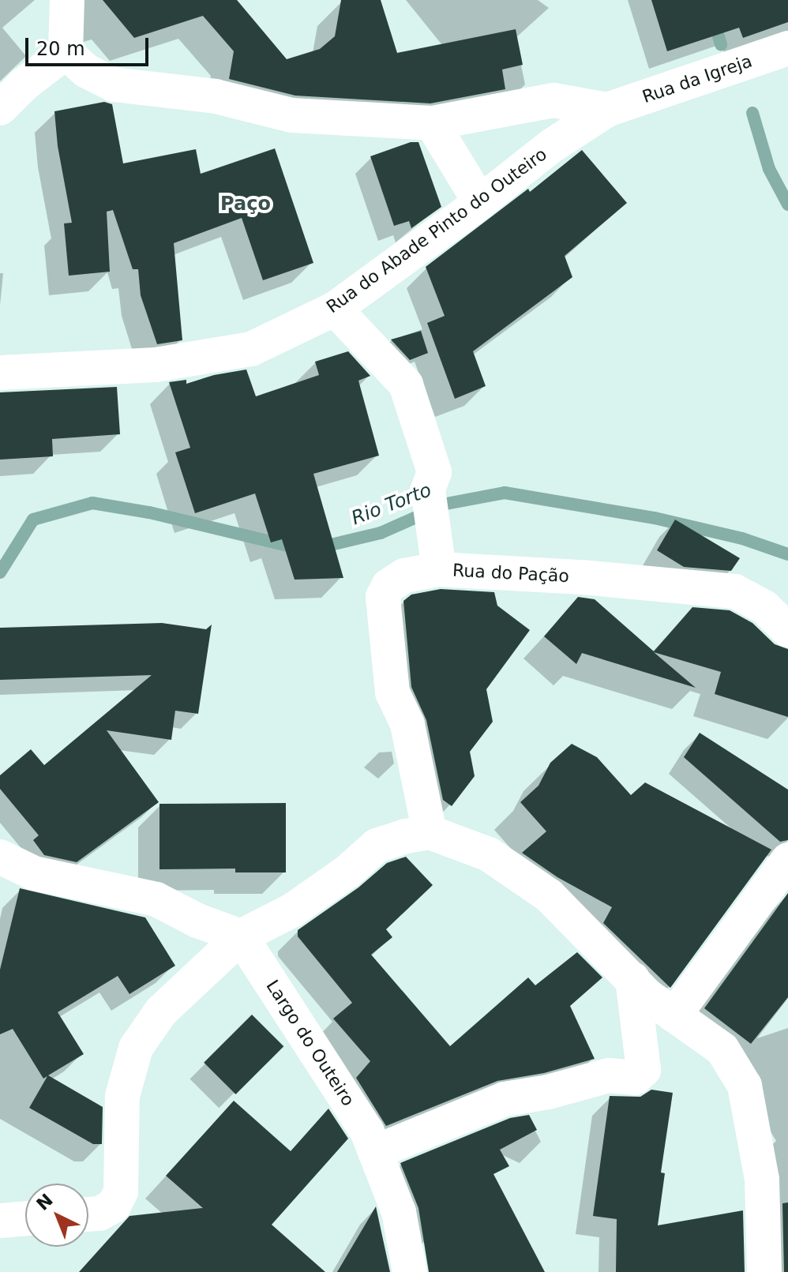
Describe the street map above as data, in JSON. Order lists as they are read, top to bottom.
{
  "streets": {
    "street": [
      "Rua da Igreja",
      "Rua do Abade Pinto do Outeiro",
      "Rua do Pação",
      "Largo do Outeiro"
    ]
  },
  "crossings": [
    ["Rua da Igreja", "Rua do Abade Pinto do Outeiro"],
    ["Rua do Abade Pinto do Outeiro", "Rua do Pação"]
  ],
  "districts": ["Paço"],
  "water": ["Rio Torto"],
  "scale_bar": "20 m",
  "north": "top left"
}
